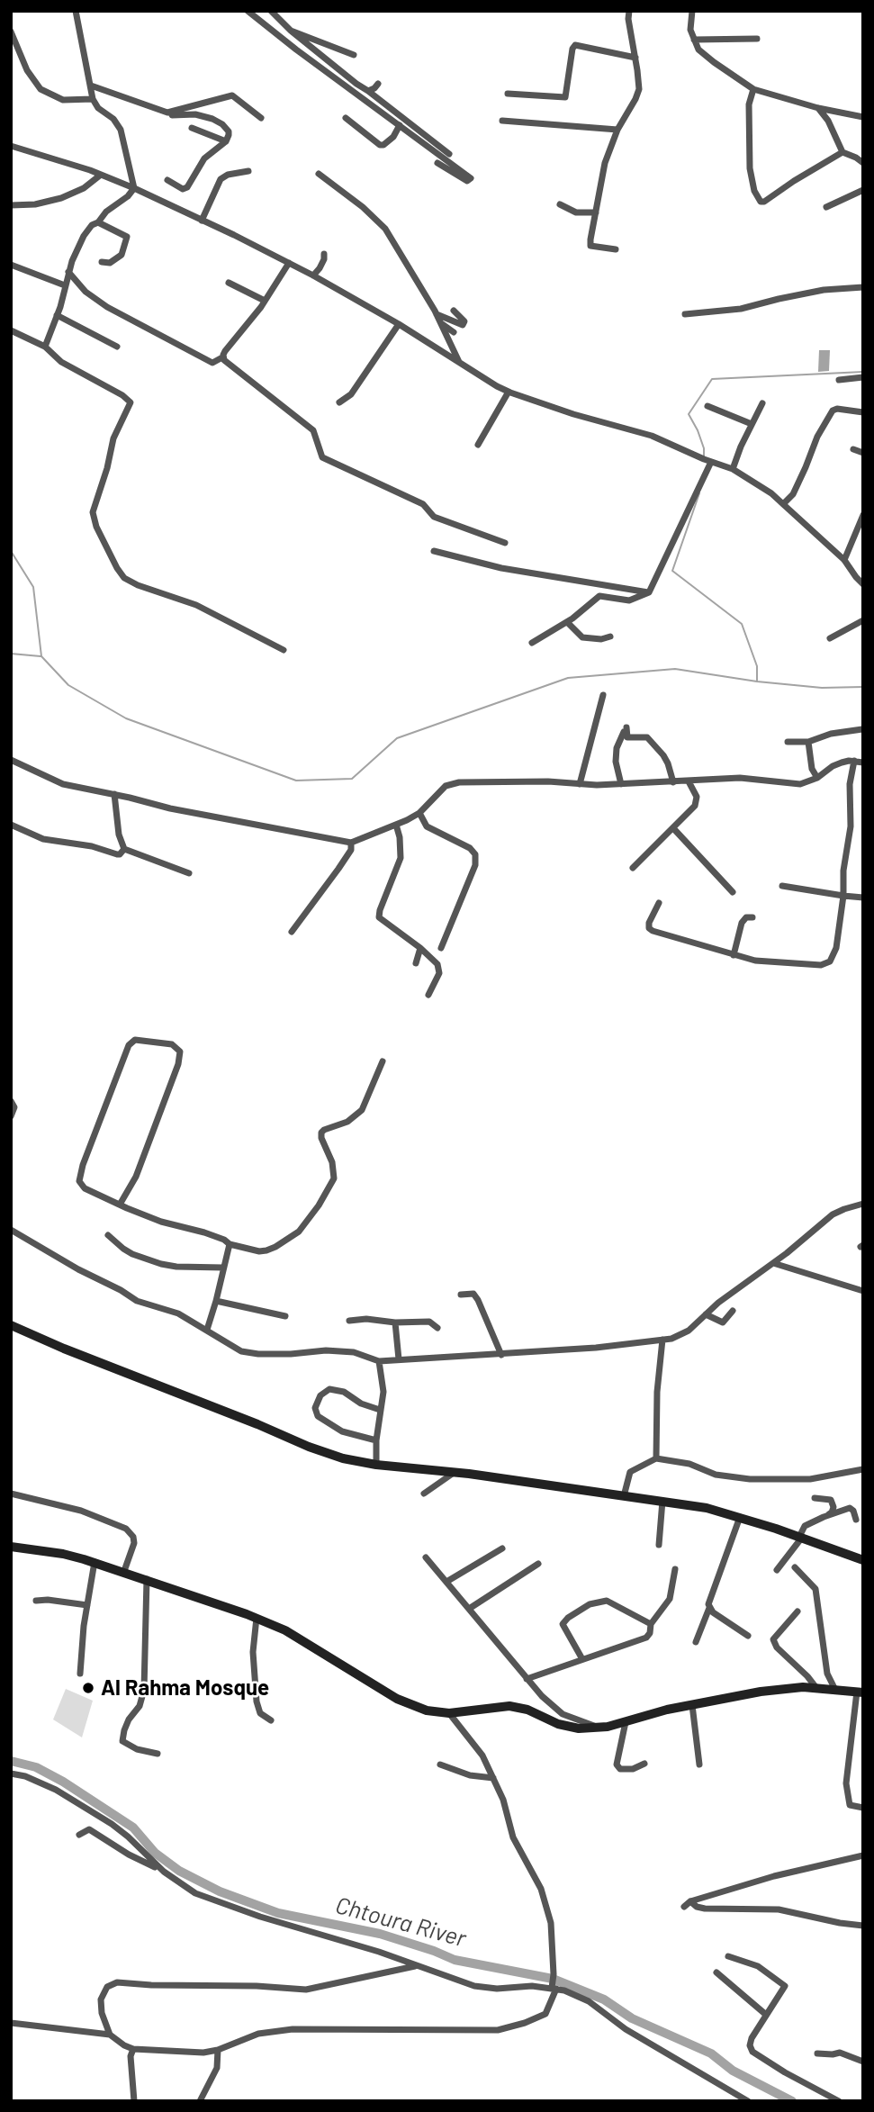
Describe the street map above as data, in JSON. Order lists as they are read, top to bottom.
{
  "water": ["Chtoura River"],
  "places": ["Al Rahma Mosque"]
}
